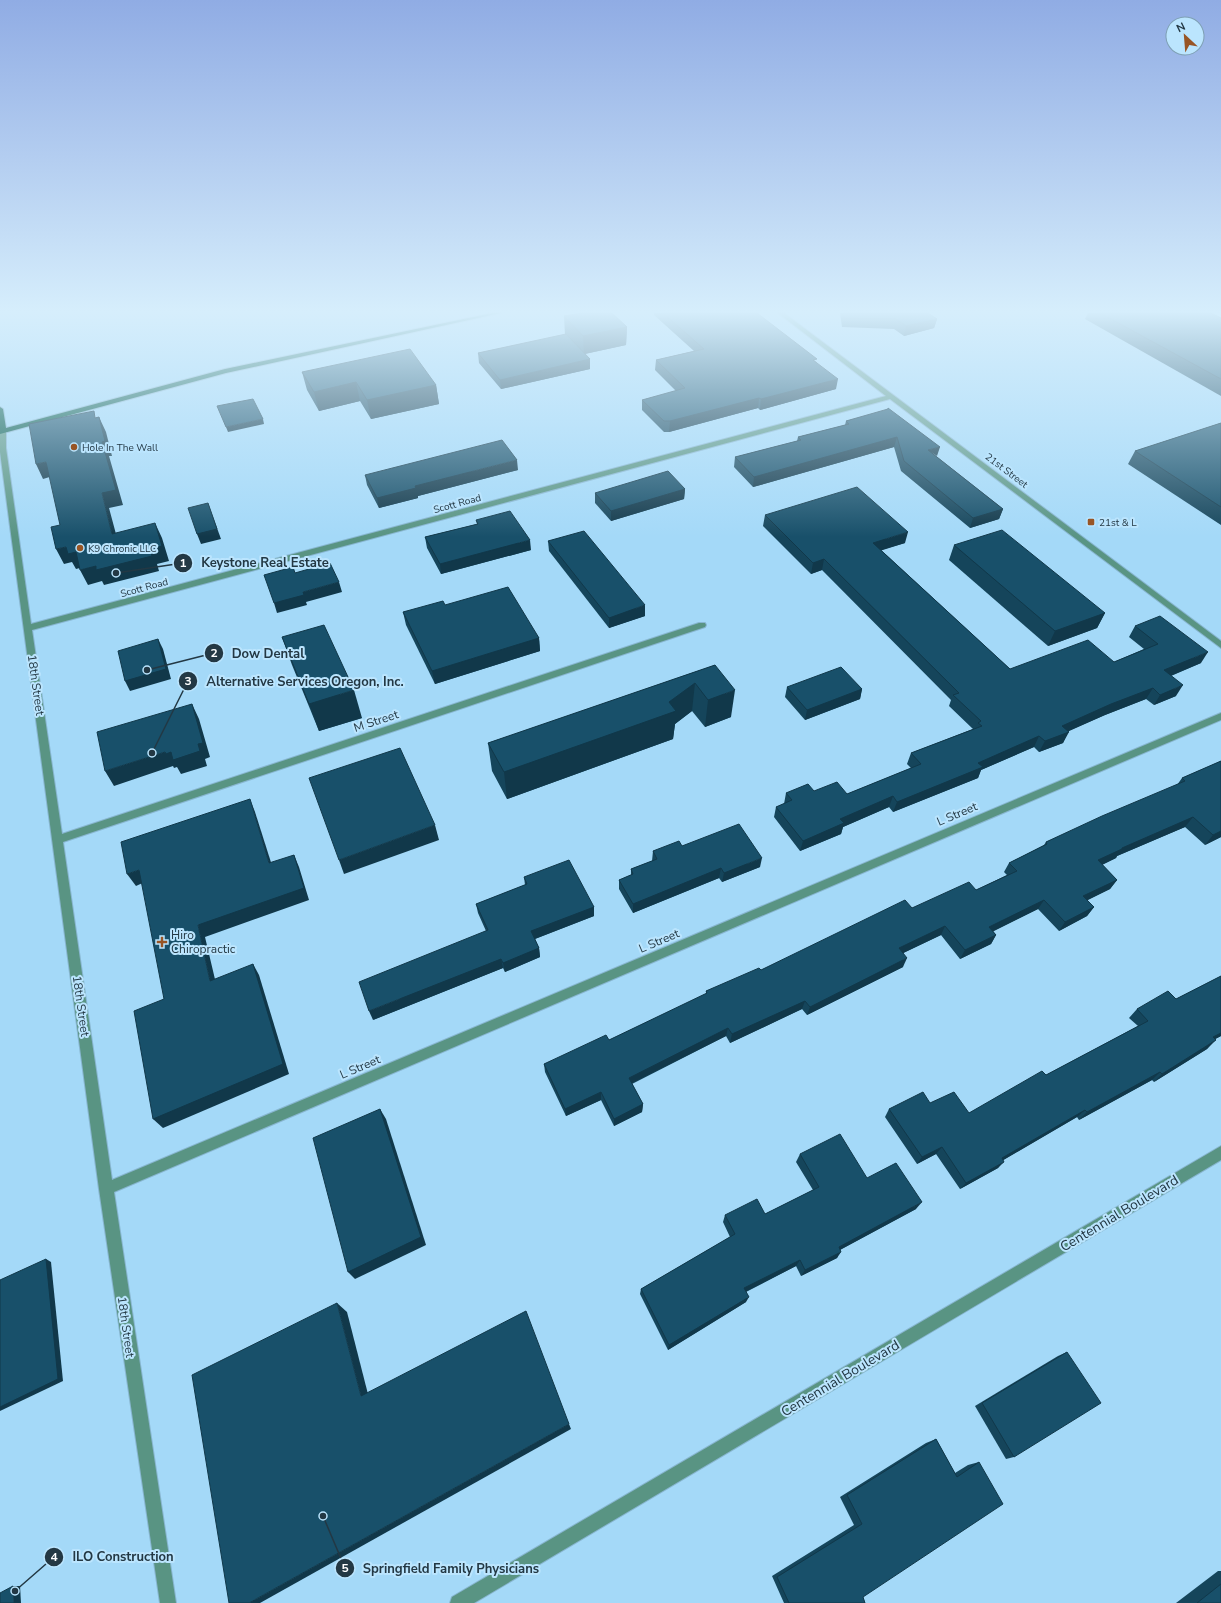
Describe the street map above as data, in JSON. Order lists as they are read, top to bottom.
{
  "streets": {
    "main road": ["18th Street"],
    "street": [
      "21st Street",
      "Scott Road",
      "M Street",
      "L Street",
      "Centennial Boulevard"
    ]
  },
  "crossings": [
    ["21st Street", "Scott Road"],
    ["Scott Road", "18th Street"],
    ["18th Street", "M Street"],
    ["18th Street", "L Street"]
  ],
  "places": {
    "other": [
      "Hole In The Wall",
      "K9 Chronic LLC",
      "Keystone Real Estate",
      "Dow Dental",
      "Alternative Services Oregon, Inc.",
      "Springfield Family Physicians",
      "ILO Construction"
    ],
    "transit": ["21st & L"],
    "health": ["Hiro Chiropractic"]
  },
  "north": "top left"
}
